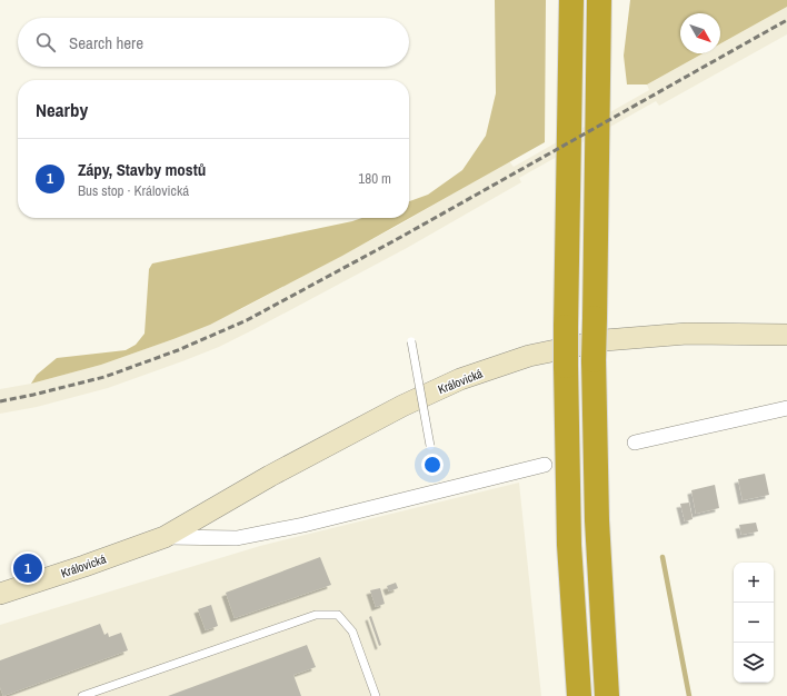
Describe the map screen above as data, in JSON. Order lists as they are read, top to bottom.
{
  "streets": {
    "main road": ["Královická"]
  },
  "north": "bottom right",
  "page": {
    "search": "Search here",
    "heading": "Nearby",
    "list": [
      {
        "mark": "1",
        "name": "Zápy, Stavby mostů",
        "note": "Bus stop · Královická",
        "value": "180 m"
      }
    ],
    "pins": "1",
    "map_buttons": ["+", "−"]
  }
}
